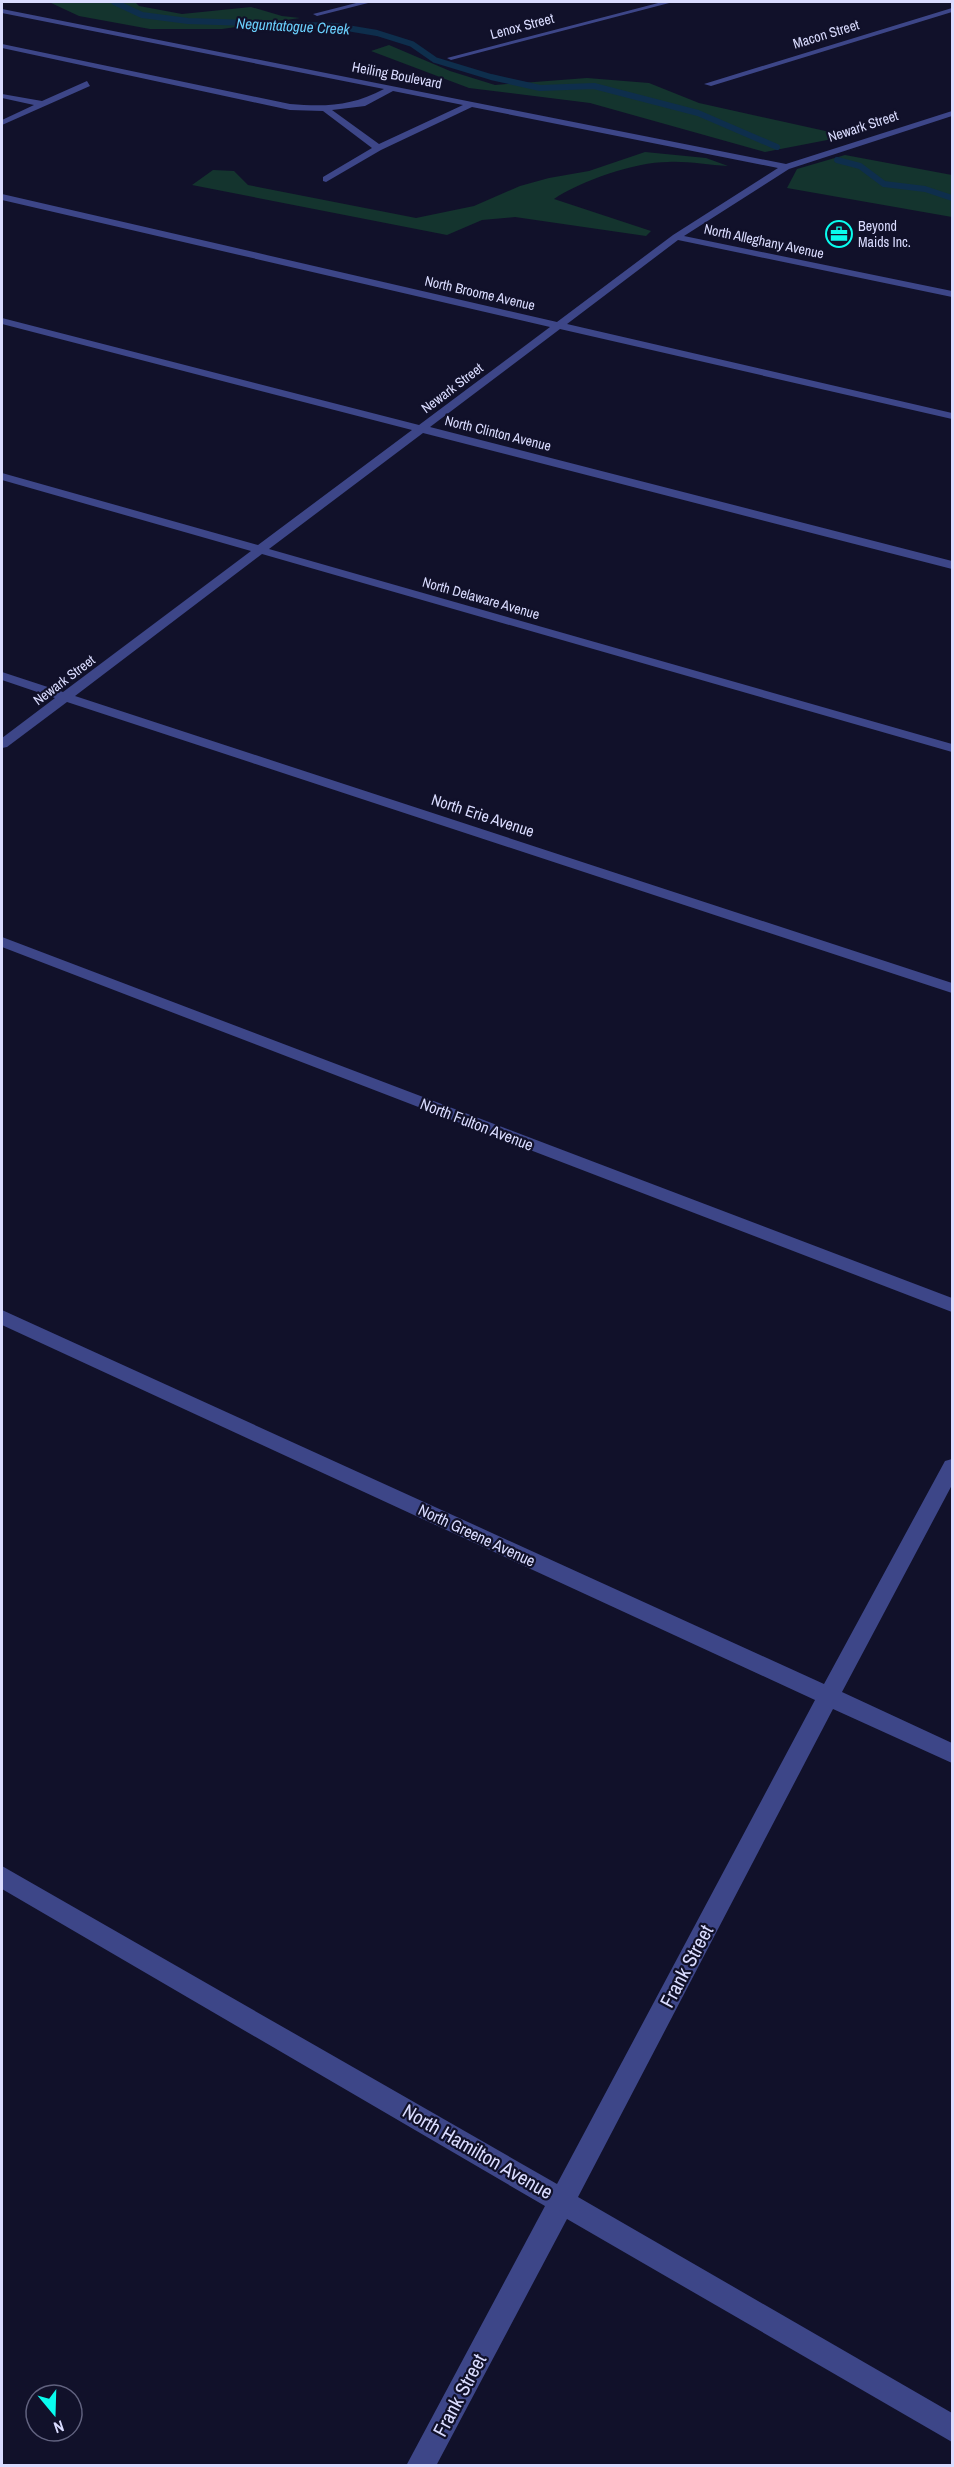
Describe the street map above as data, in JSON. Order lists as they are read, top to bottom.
{
  "streets": {
    "street": [
      "Lenox Street",
      "Macon Street",
      "Heiling Boulevard",
      "Newark Street",
      "North Alleghany Avenue",
      "North Broome Avenue",
      "North Clinton Avenue",
      "North Delaware Avenue",
      "North Erie Avenue",
      "North Fulton Avenue",
      "North Greene Avenue",
      "Frank Street",
      "North Hamilton Avenue"
    ]
  },
  "crossings": [
    ["Heiling Boulevard", "Newark Street"],
    ["Newark Street", "North Alleghany Avenue"],
    ["Newark Street", "North Broome Avenue"],
    ["Newark Street", "North Clinton Avenue"],
    ["Newark Street", "North Delaware Avenue"],
    ["Newark Street", "North Erie Avenue"],
    ["North Greene Avenue", "Frank Street"],
    ["Frank Street", "North Hamilton Avenue"]
  ],
  "water": ["Neguntatogue Creek"],
  "places": {
    "office": ["Beyond Maids Inc."]
  },
  "north": "bottom"
}
